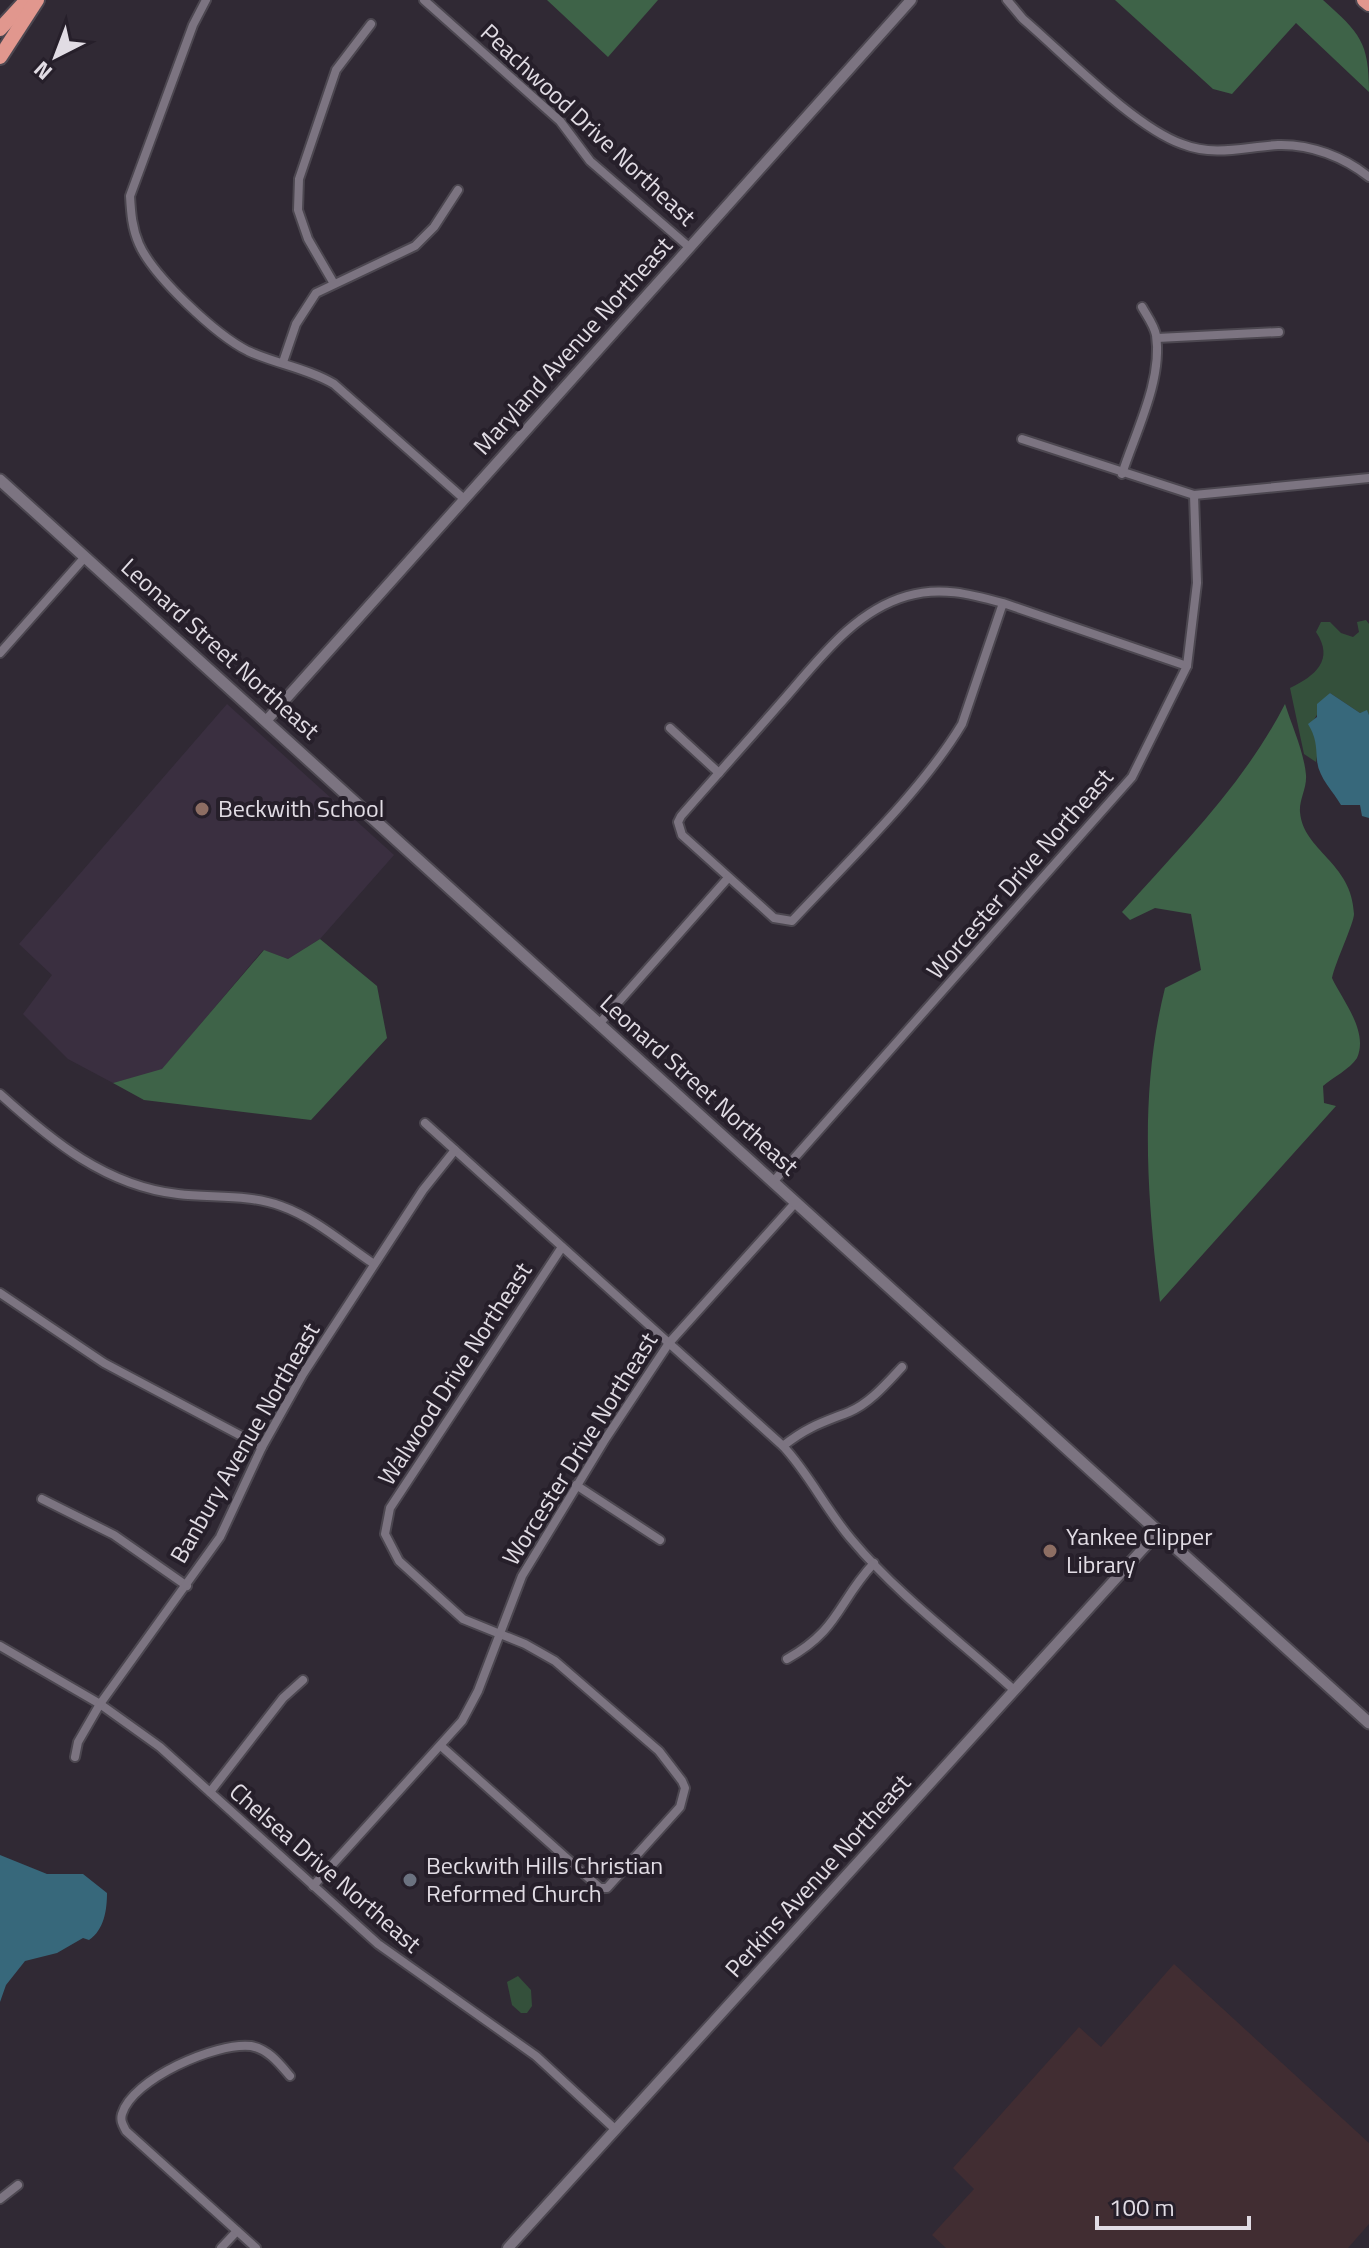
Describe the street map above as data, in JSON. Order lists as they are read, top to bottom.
{
  "streets": {
    "main road": ["Leonard Street Northeast"],
    "street": [
      "Peachwood Drive Northeast",
      "Maryland Avenue Northeast",
      "Worcester Drive Northeast",
      "Walwood Drive Northeast",
      "Banbury Avenue Northeast",
      "Chelsea Drive Northeast",
      "Perkins Avenue Northeast"
    ]
  },
  "crossings": [
    ["Peachwood Drive Northeast", "Maryland Avenue Northeast"],
    ["Maryland Avenue Northeast", "Leonard Street Northeast"],
    ["Leonard Street Northeast", "Worcester Drive Northeast"],
    ["Leonard Street Northeast", "Perkins Avenue Northeast"],
    ["Worcester Drive Northeast", "Walwood Drive Northeast"],
    ["Worcester Drive Northeast", "Chelsea Drive Northeast"],
    ["Banbury Avenue Northeast", "Chelsea Drive Northeast"],
    ["Chelsea Drive Northeast", "Perkins Avenue Northeast"]
  ],
  "places": ["Beckwith School", "Yankee Clipper Library", "Beckwith Hills Christian Reformed Church"],
  "scale_bar": "100 m",
  "north": "bottom left"
}
